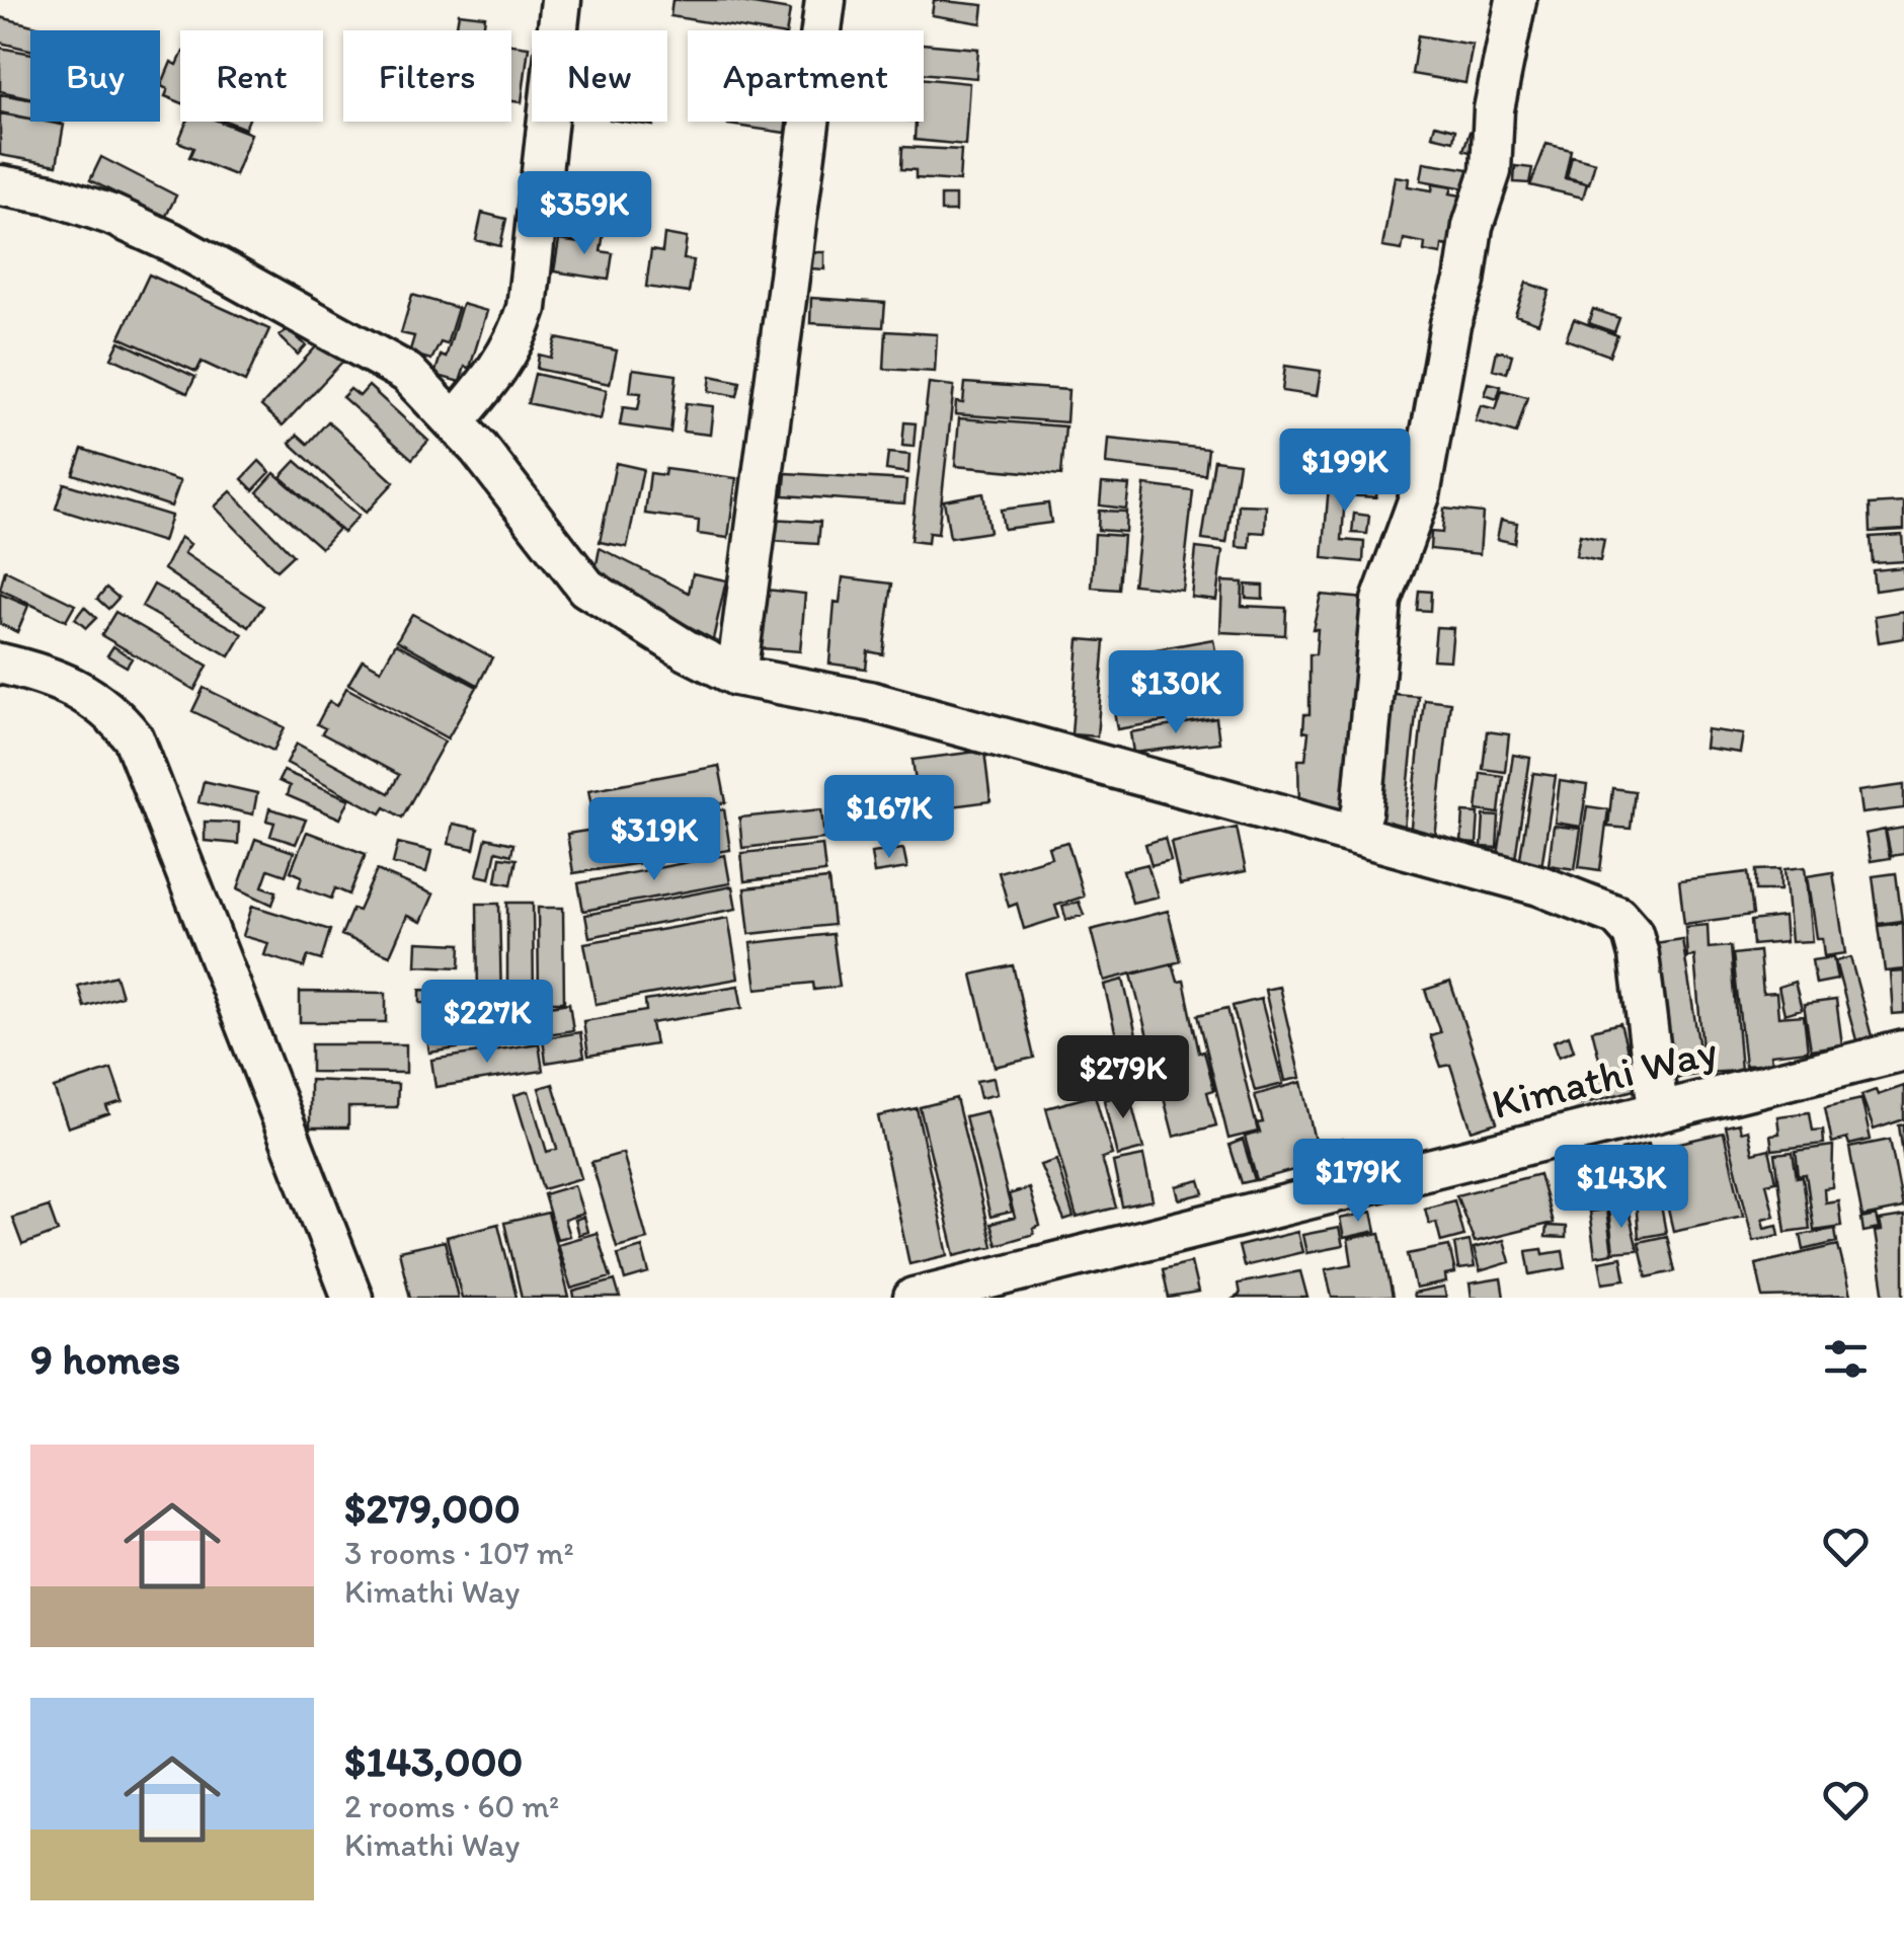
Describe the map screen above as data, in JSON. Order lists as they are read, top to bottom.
{
  "streets": {
    "street": ["Kimathi Way"]
  },
  "page": {
    "chip": [
      "Buy",
      "Rent",
      "Filters",
      "New",
      "Apartment"
    ],
    "price": [
      "$359K",
      "$199K",
      "$130K",
      "$167K",
      "$319K",
      "$227K",
      "$279K",
      "$179K",
      "$143K"
    ],
    "heading": "9 homes",
    "list": [
      {
        "name": "$279,000",
        "note": "3 rooms · 107 m² · Kimathi Way"
      },
      {
        "name": "$143,000",
        "note": "2 rooms · 60 m² · Kimathi Way"
      }
    ]
  }
}
